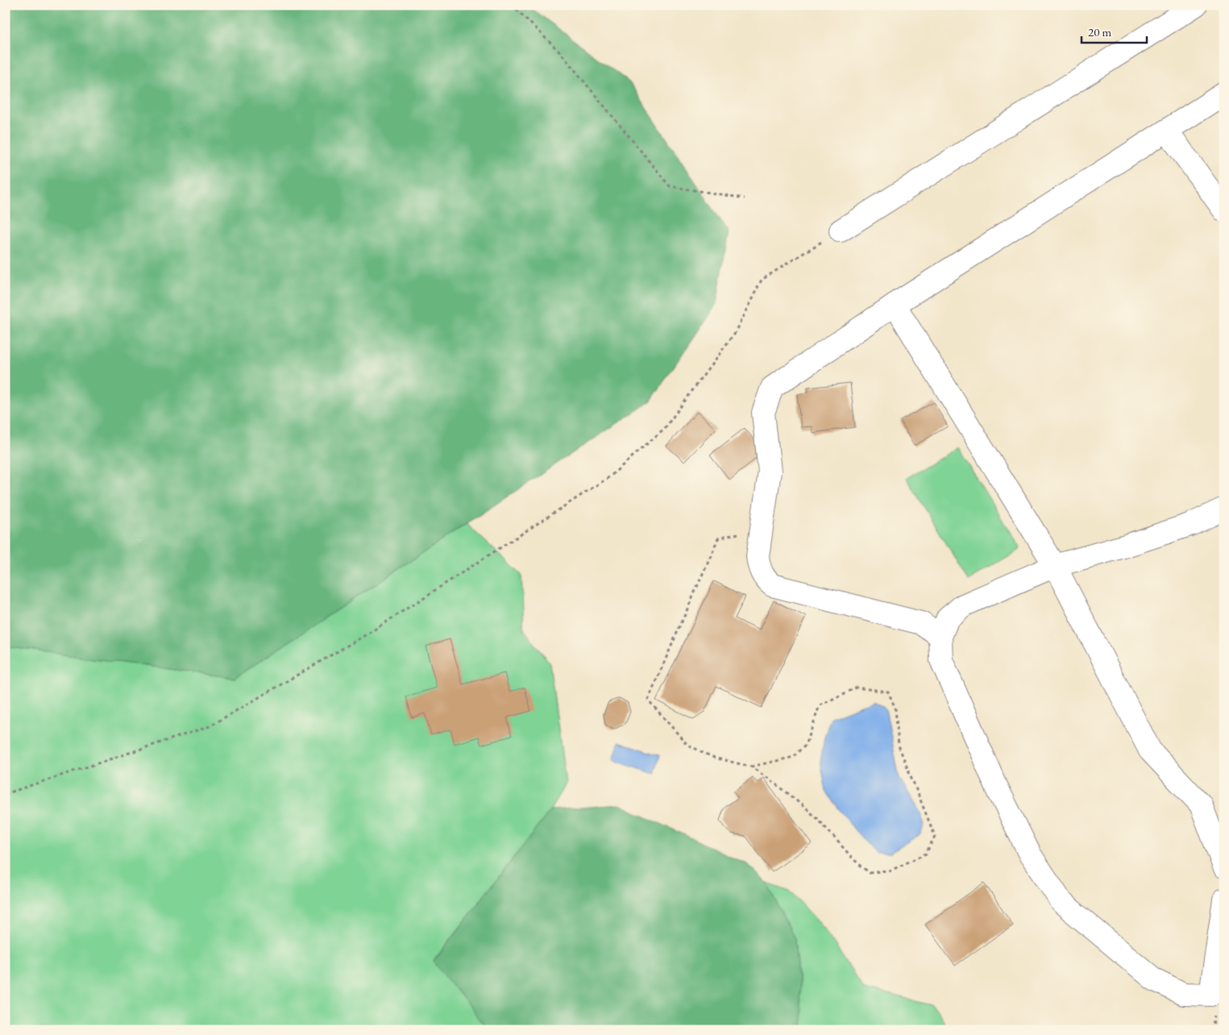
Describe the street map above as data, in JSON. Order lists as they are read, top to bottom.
{
  "scale_bar": "20 m"
}
